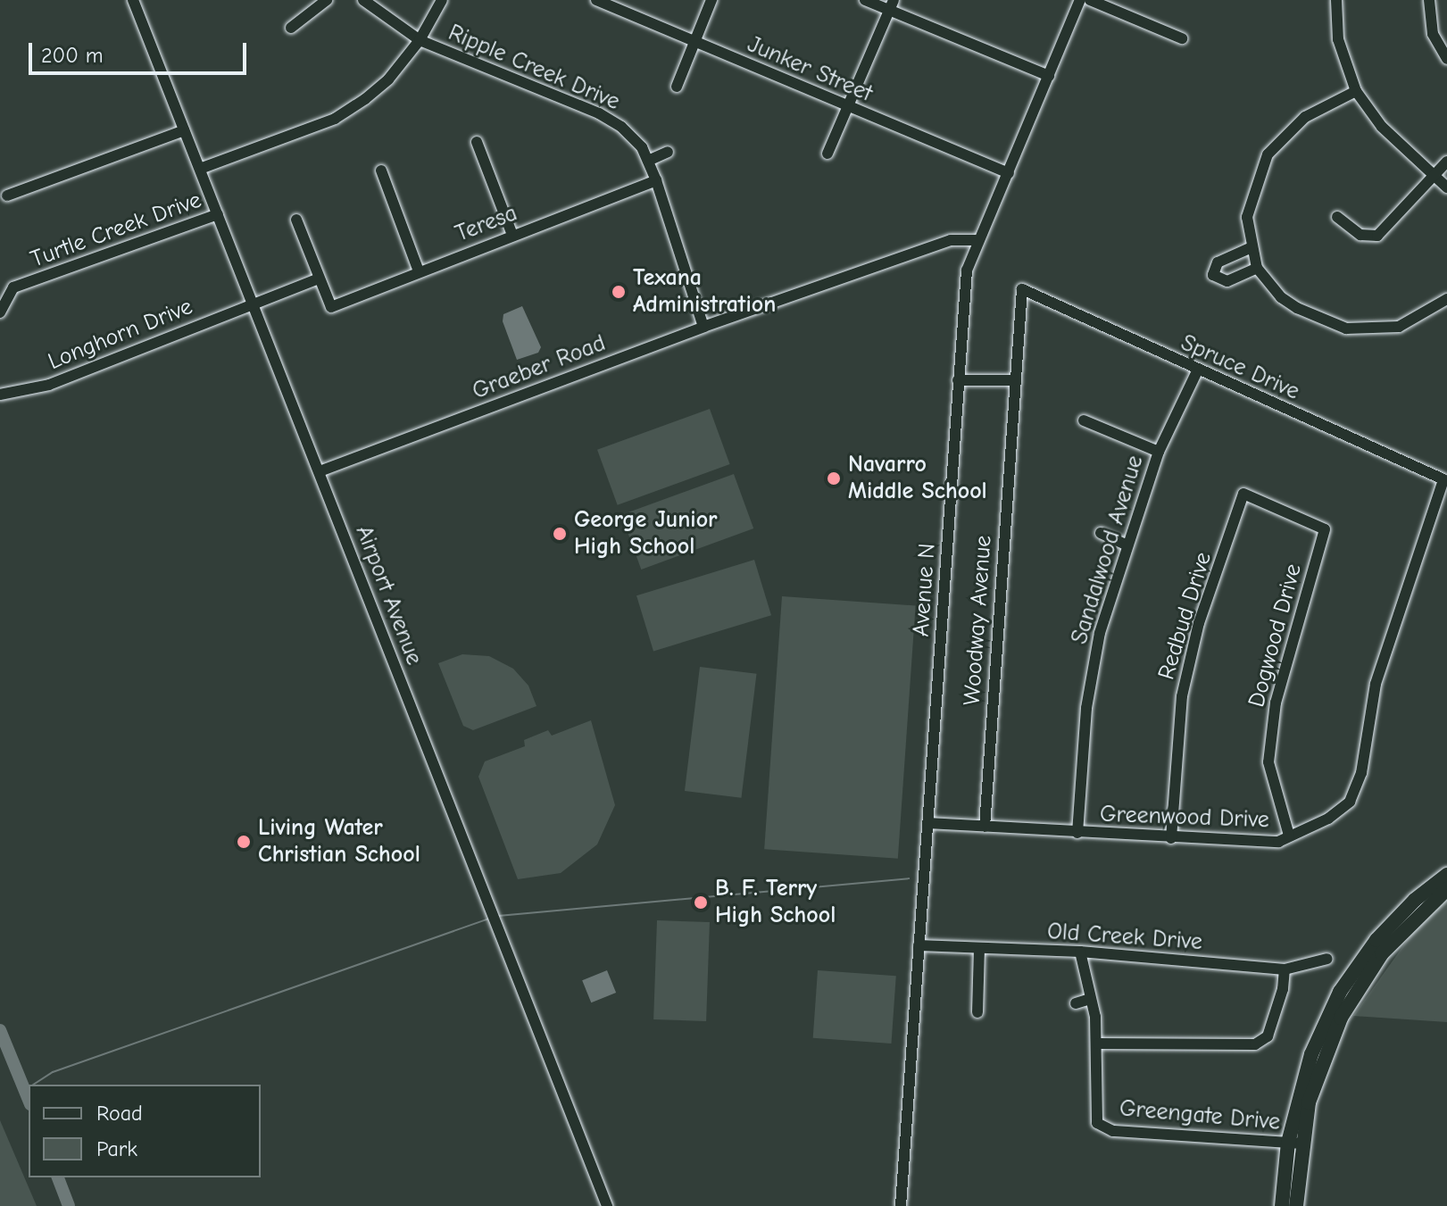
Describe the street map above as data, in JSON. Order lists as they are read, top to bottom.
{
  "streets": {
    "street": [
      "Ripple Creek Drive",
      "Junker Street",
      "Teresa",
      "Turtle Creek Drive",
      "Longhorn Drive",
      "Graeber Road",
      "Spruce Drive",
      "Sandalwood Avenue",
      "Avenue N",
      "Airport Avenue",
      "Redbud Drive",
      "Woodway Avenue",
      "Dogwood Drive",
      "Greenwood Drive",
      "Old Creek Drive",
      "Greengate Drive"
    ]
  },
  "crossings": [
    ["Ripple Creek Drive", "Teresa"],
    ["Ripple Creek Drive", "Graeber Road"],
    ["Junker Street", "Avenue N"],
    ["Teresa", "Longhorn Drive"],
    ["Turtle Creek Drive", "Airport Avenue"],
    ["Longhorn Drive", "Airport Avenue"],
    ["Graeber Road", "Avenue N"],
    ["Graeber Road", "Airport Avenue"],
    ["Spruce Drive", "Sandalwood Avenue"],
    ["Spruce Drive", "Woodway Avenue"],
    ["Spruce Drive", "Greenwood Drive"],
    ["Sandalwood Avenue", "Greenwood Drive"],
    ["Avenue N", "Greenwood Drive"],
    ["Avenue N", "Old Creek Drive"],
    ["Redbud Drive", "Dogwood Drive"],
    ["Redbud Drive", "Greenwood Drive"],
    ["Woodway Avenue", "Greenwood Drive"],
    ["Dogwood Drive", "Greenwood Drive"]
  ],
  "places": [
    "Texana Administration",
    "Navarro Middle School",
    "George Junior High School",
    "Living Water Christian School",
    "B. F. Terry High School"
  ],
  "legend": ["Road", "Park"],
  "scale_bar": "200 m"
}
